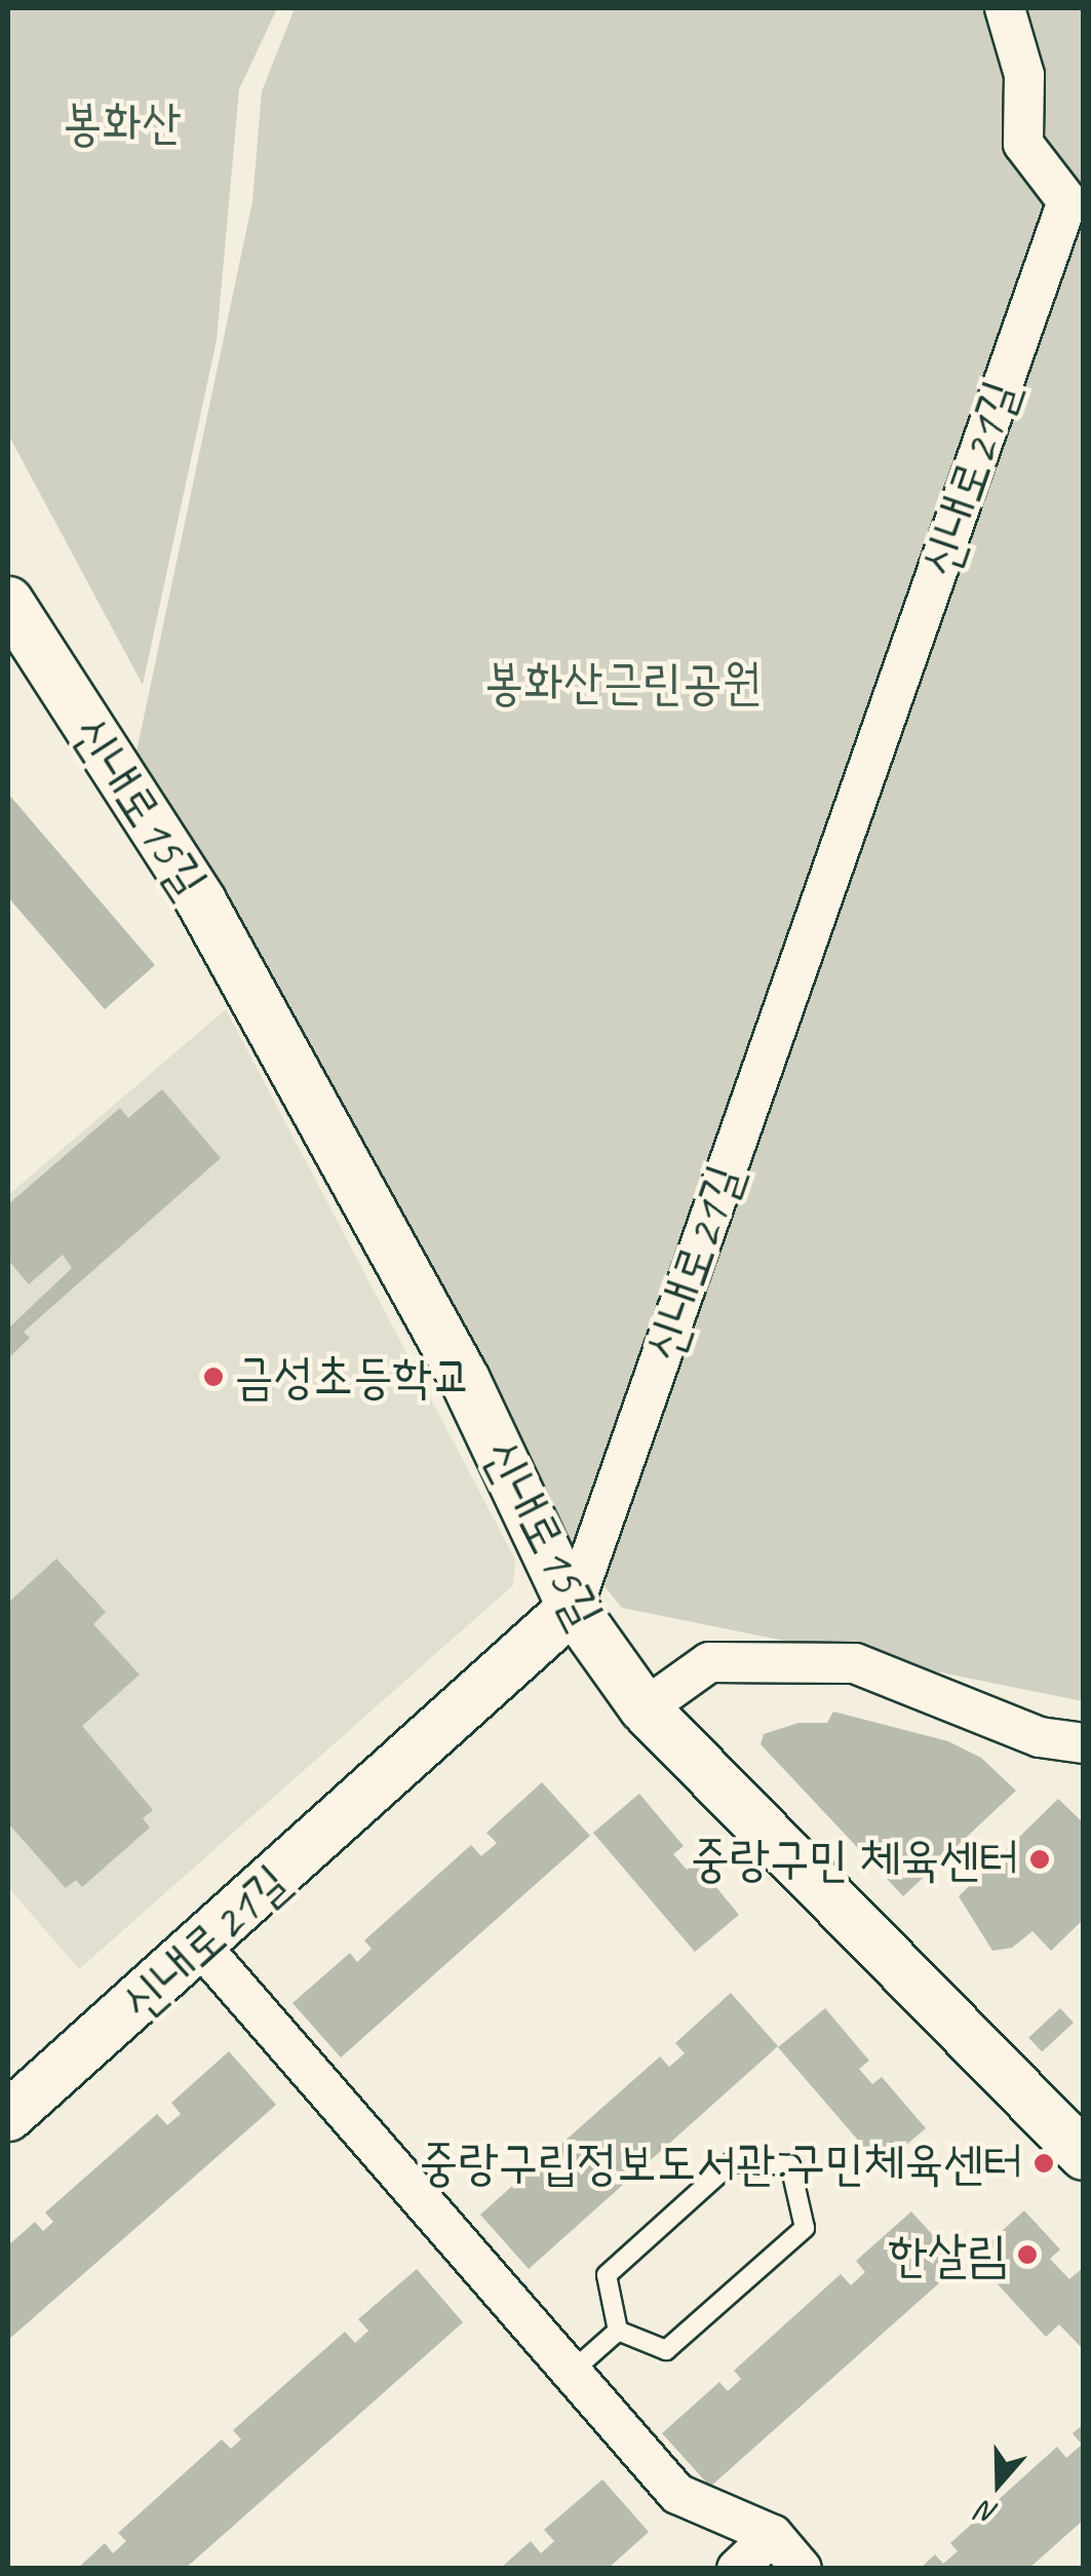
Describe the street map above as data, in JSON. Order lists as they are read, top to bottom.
{
  "streets": {
    "street": ["신내로21길", "신내로15길"]
  },
  "crossings": [
    ["신내로21길", "신내로15길"]
  ],
  "parks": ["봉화산", "봉화산근린공원"],
  "places": [
    "금성초등학교",
    "중랑구민 체육센터",
    "중랑구립정보도서관.구민체육센터",
    "한살림"
  ],
  "north": "bottom"
}
